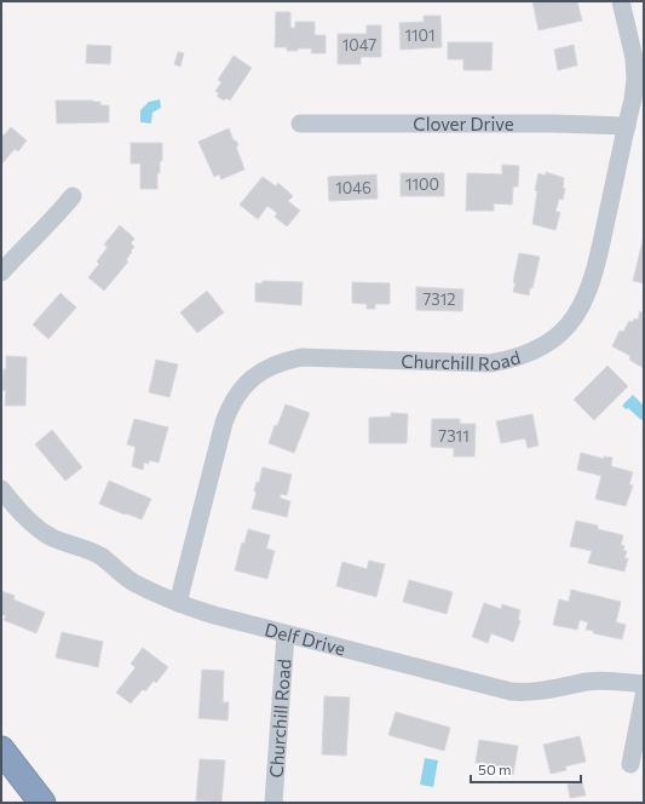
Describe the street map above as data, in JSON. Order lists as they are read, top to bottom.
{
  "streets": {
    "street": ["Clover Drive", "Churchill Road", "Delf Drive"]
  },
  "crossings": [
    ["Clover Drive", "Churchill Road"],
    ["Churchill Road", "Delf Drive"]
  ],
  "house_numbers": [
    "1101",
    "1047",
    "1100",
    "1046",
    "7312",
    "7311"
  ],
  "scale_bar": "50 m"
}
